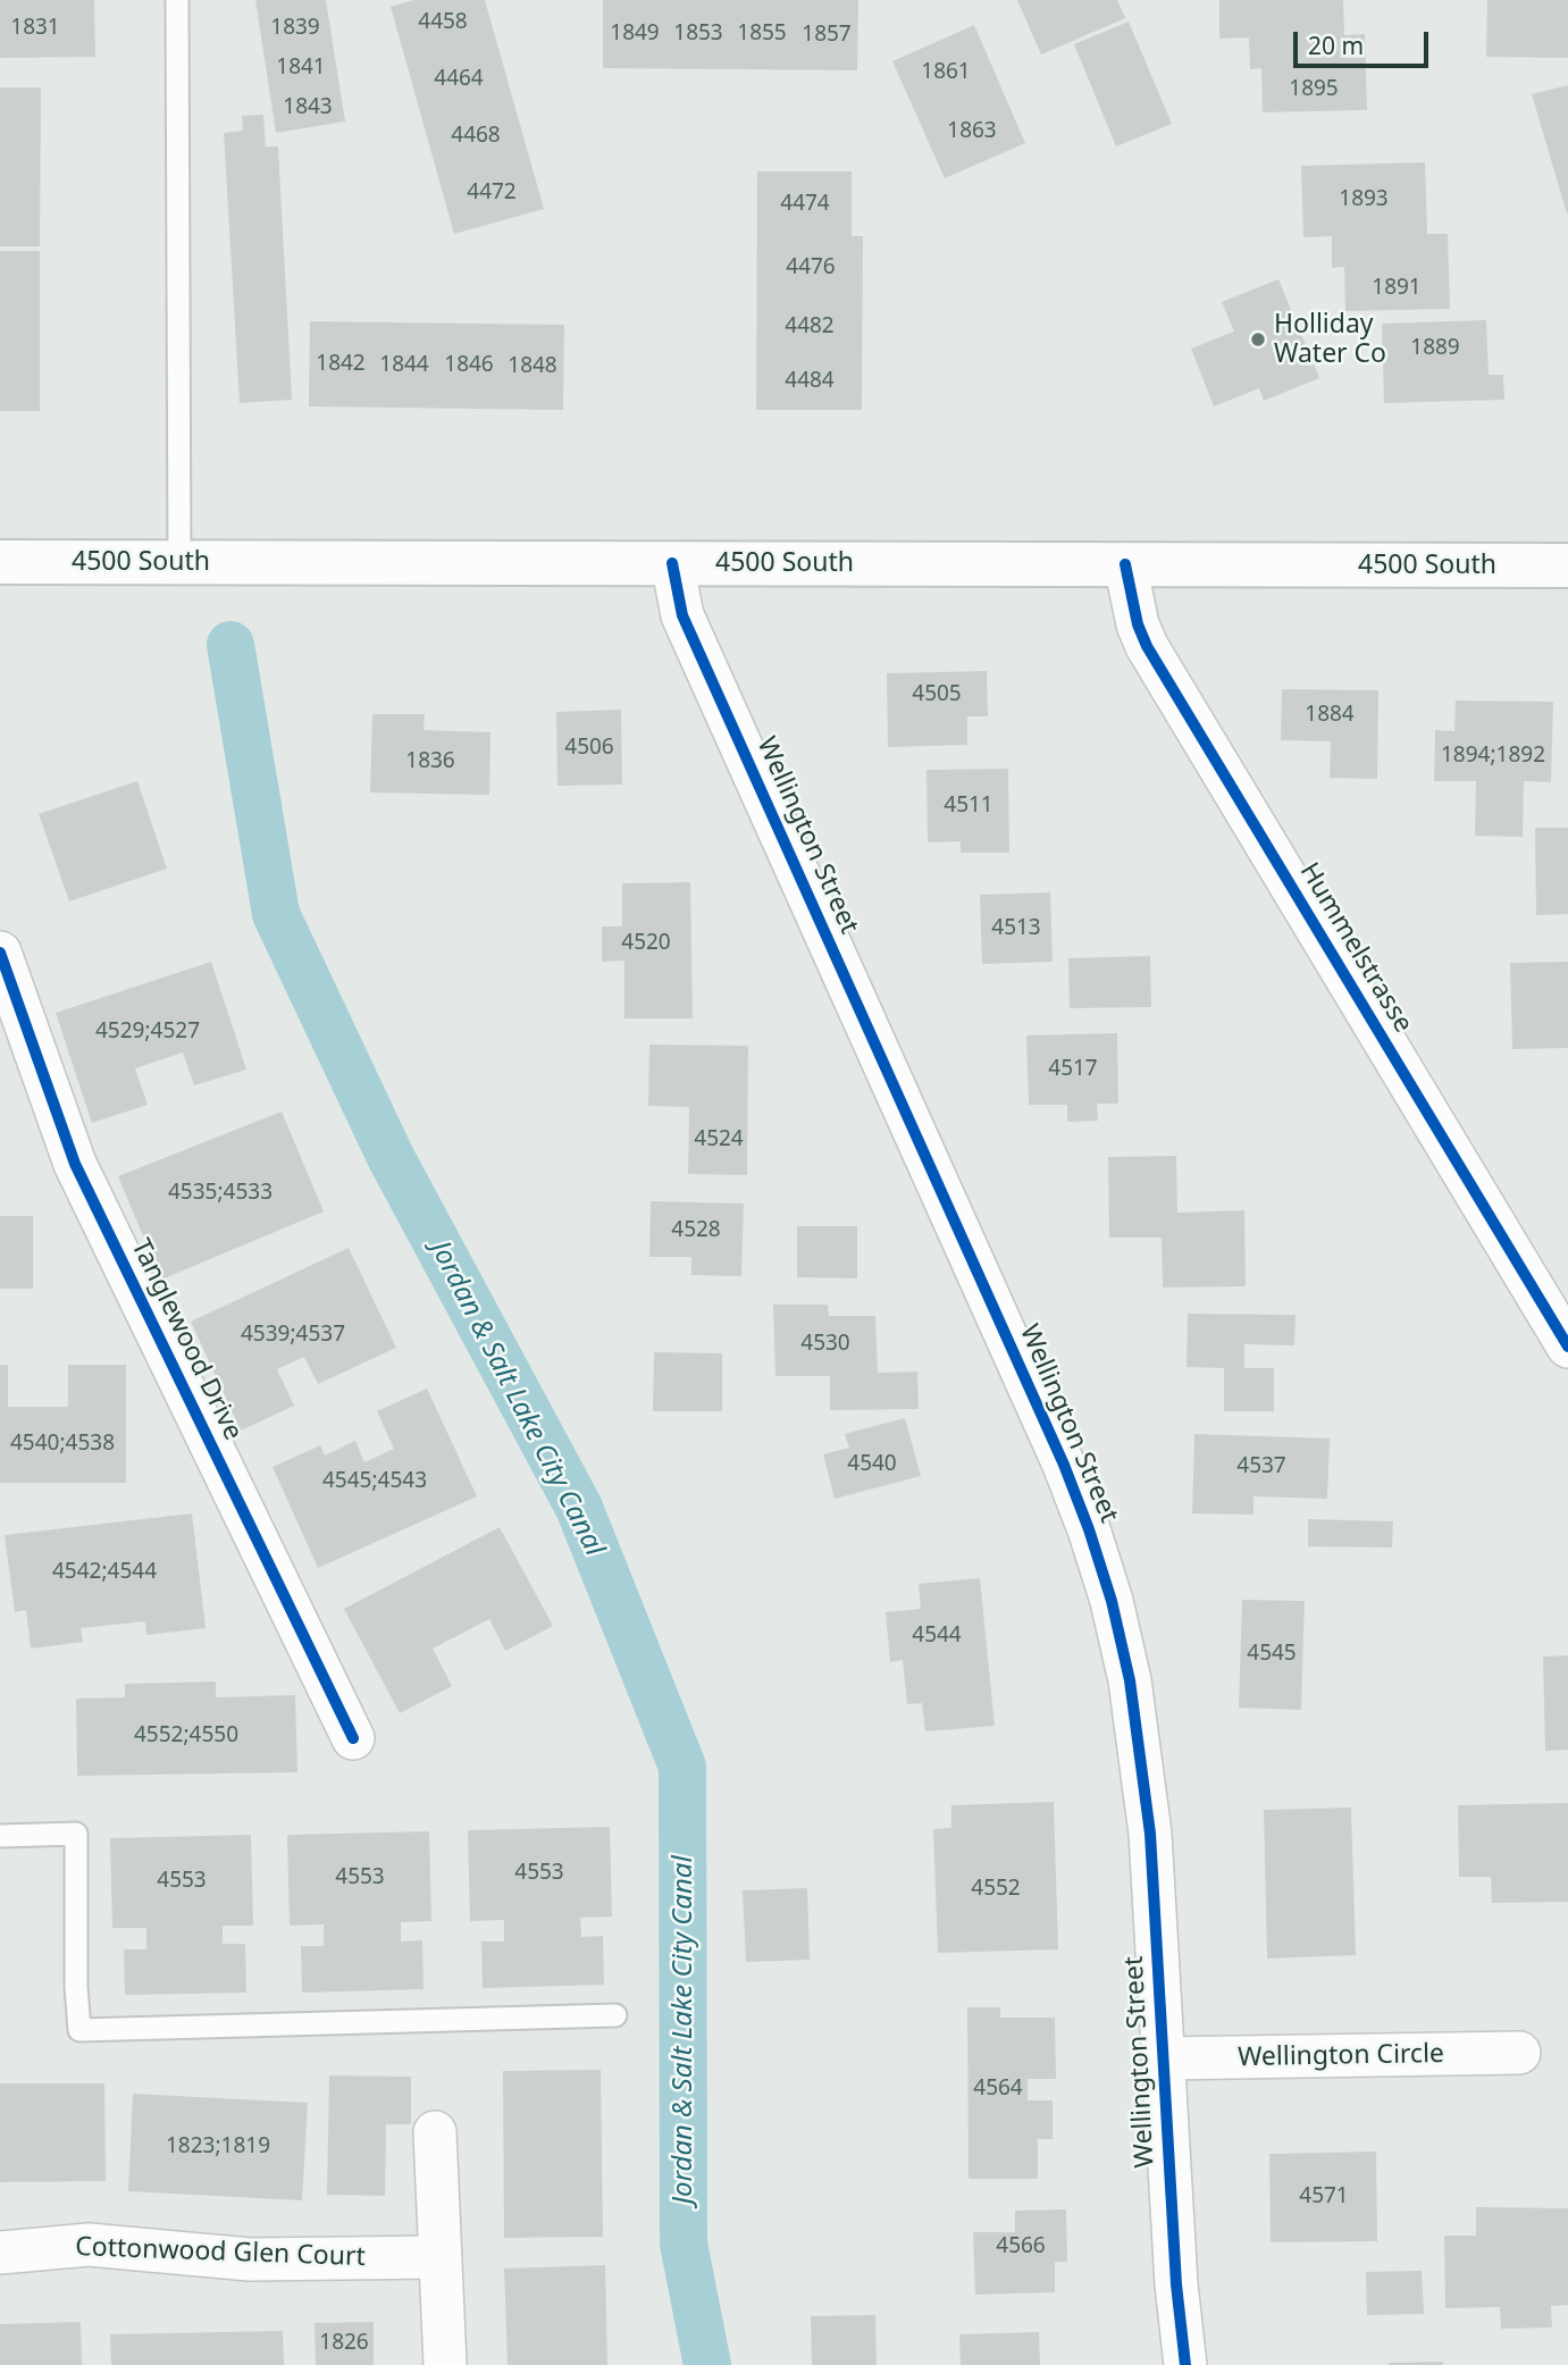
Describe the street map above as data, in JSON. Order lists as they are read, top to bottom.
{
  "streets": {
    "main road": ["4500 South"],
    "street": [
      "Wellington Street",
      "Hummelstrasse",
      "Tanglewood Drive",
      "Wellington Circle",
      "Cottonwood Glen Court"
    ]
  },
  "crossings": [
    ["4500 South", "Wellington Street"],
    ["4500 South", "Hummelstrasse"],
    ["Wellington Street", "Wellington Circle"]
  ],
  "water": ["Jordan & Salt Lake City Canal"],
  "places": ["Holliday Water Co"],
  "house_numbers": [
    "4458",
    "1831",
    "1839",
    "1849",
    "1853",
    "1855",
    "1857",
    "1841",
    "1861",
    "4464",
    "1895",
    "1843",
    "1863",
    "4468",
    "4472",
    "1893",
    "4474",
    "4476",
    "1891",
    "4482",
    "1889",
    "1842",
    "1844",
    "1846",
    "1848",
    "4484",
    "4505",
    "1884",
    "4506",
    "1894;1892",
    "1836",
    "4511",
    "4513",
    "4520",
    "4529;4527",
    "4517",
    "4524",
    "4535;4533",
    "4528",
    "4539;4537",
    "4530",
    "4540;4538",
    "4540",
    "4537",
    "4545;4543",
    "4542;4544",
    "4544",
    "4545",
    "4552;4550",
    "4553",
    "4553",
    "4553",
    "4552",
    "4564",
    "1823;1819",
    "4571",
    "4566",
    "1826"
  ],
  "scale_bar": "20 m"
}
